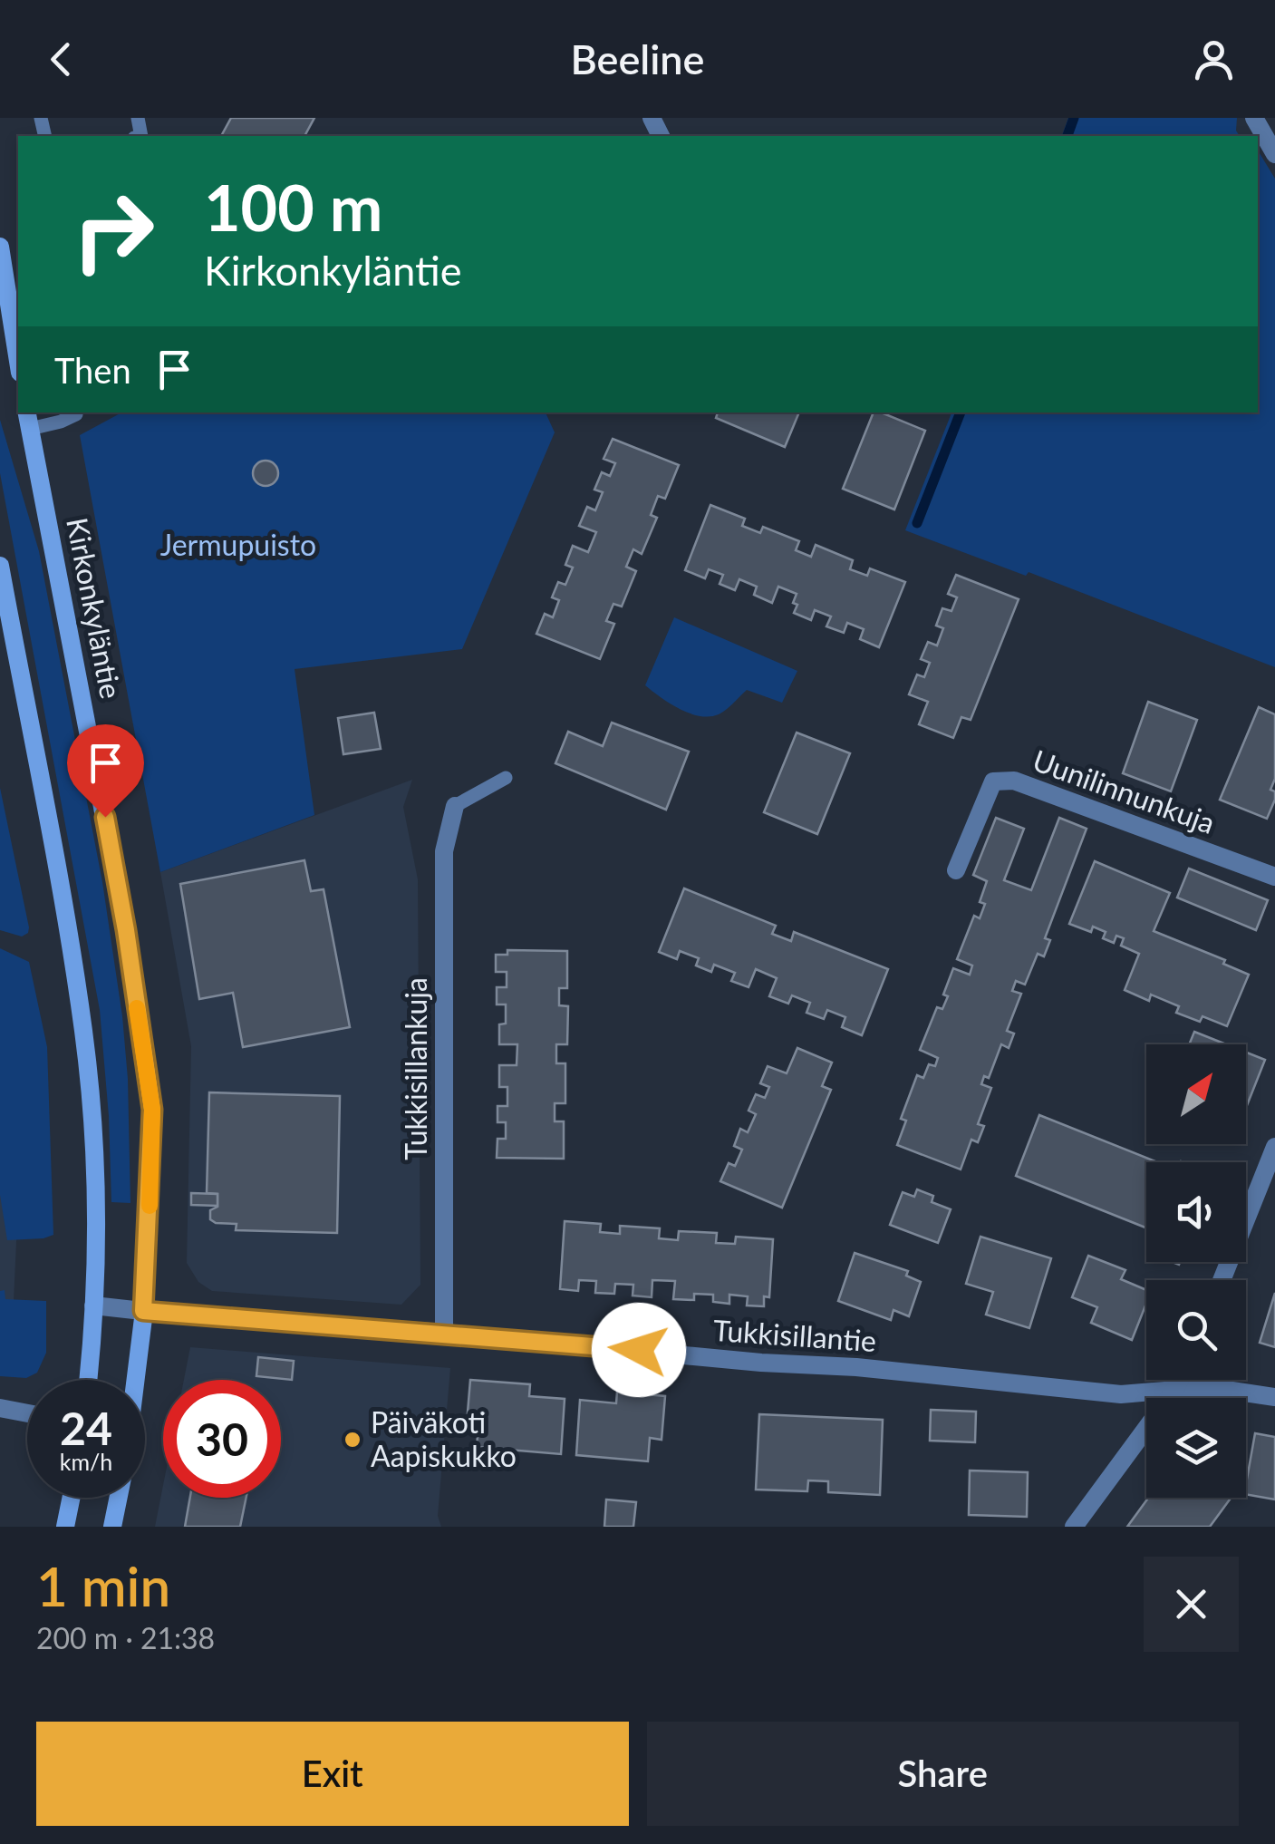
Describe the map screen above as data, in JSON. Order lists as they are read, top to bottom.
{
  "streets": {
    "main road": ["Kirkonkyläntie"],
    "street": ["Uunilinnunkuja", "Tukkisillankuja", "Tukkisillantie"]
  },
  "crossings": [
    ["Kirkonkyläntie", "Tukkisillantie"],
    ["Tukkisillankuja", "Tukkisillantie"]
  ],
  "parks": ["Jermupuisto"],
  "places": ["Päiväkoti Aapiskukko"],
  "north": "top right",
  "page": {
    "header": "Beeline",
    "turn": ["100 m", "Kirkonkyläntie"],
    "then": "Then",
    "speed": "24 km/h",
    "limit": "30",
    "heading": ["1 min", "200 m · 21:38"],
    "buttons": ["Exit", "Share"]
  }
}
